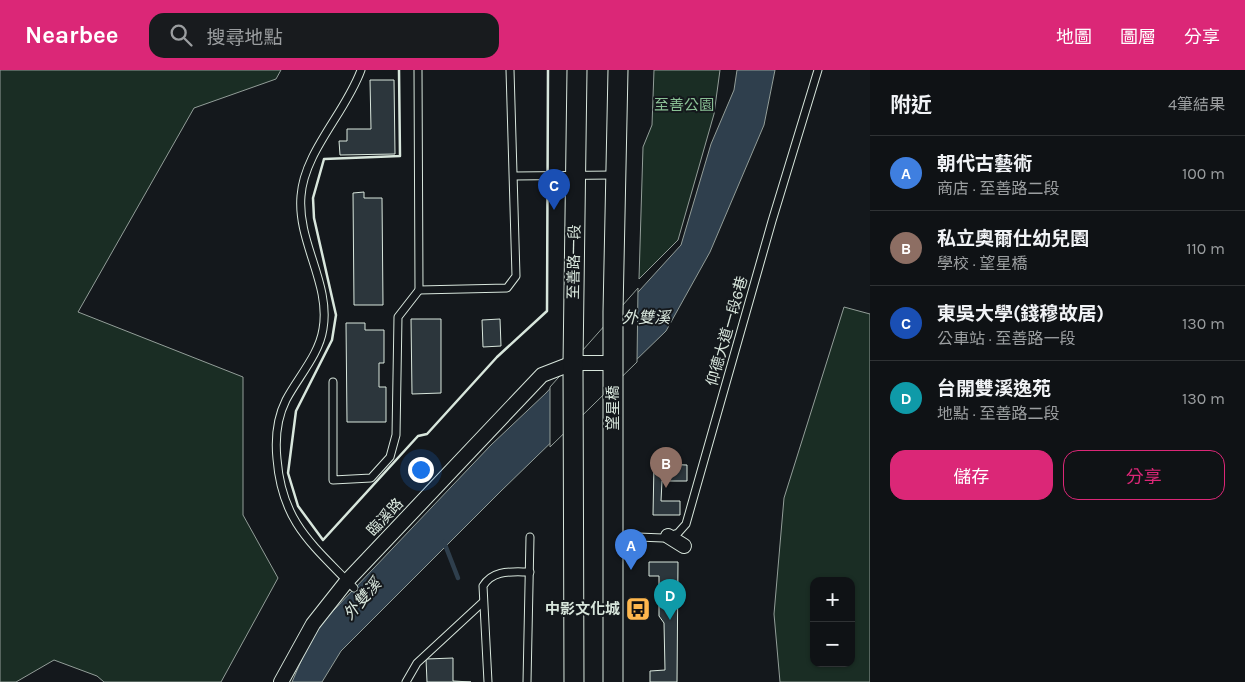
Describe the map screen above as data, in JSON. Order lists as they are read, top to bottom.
{
  "streets": {
    "main road": ["至善路一段", "望星橋"],
    "street": ["臨溪路"],
    "lane": ["仰德大道一段6巷"]
  },
  "crossings": [
    ["至善路一段", "臨溪路"],
    ["望星橋", "臨溪路"]
  ],
  "water": ["外雙溪"],
  "parks": ["至善公園"],
  "places": {
    "bus stop": ["中影文化城"]
  },
  "page": {
    "header": "Nearbee",
    "search": "搜尋地點",
    "nav": ["地圖", "圖層", "分享"],
    "heading": ["附近", "4筆結果"],
    "list": [
      {
        "mark": "A",
        "name": "朝代古藝術",
        "note": "商店 · 至善路二段",
        "value": "100 m"
      },
      {
        "mark": "B",
        "name": "私立奧爾仕幼兒園",
        "note": "學校 · 望星橋",
        "value": "110 m"
      },
      {
        "mark": "C",
        "name": "東吳大學(錢穆故居)",
        "note": "公車站 · 至善路一段",
        "value": "130 m"
      },
      {
        "mark": "D",
        "name": "台開雙溪逸苑",
        "note": "地點 · 至善路二段",
        "value": "130 m"
      }
    ],
    "pins": [
      "C",
      "B",
      "A",
      "D"
    ],
    "buttons": ["儲存", "分享"],
    "map_buttons": ["+", "−"]
  }
}
